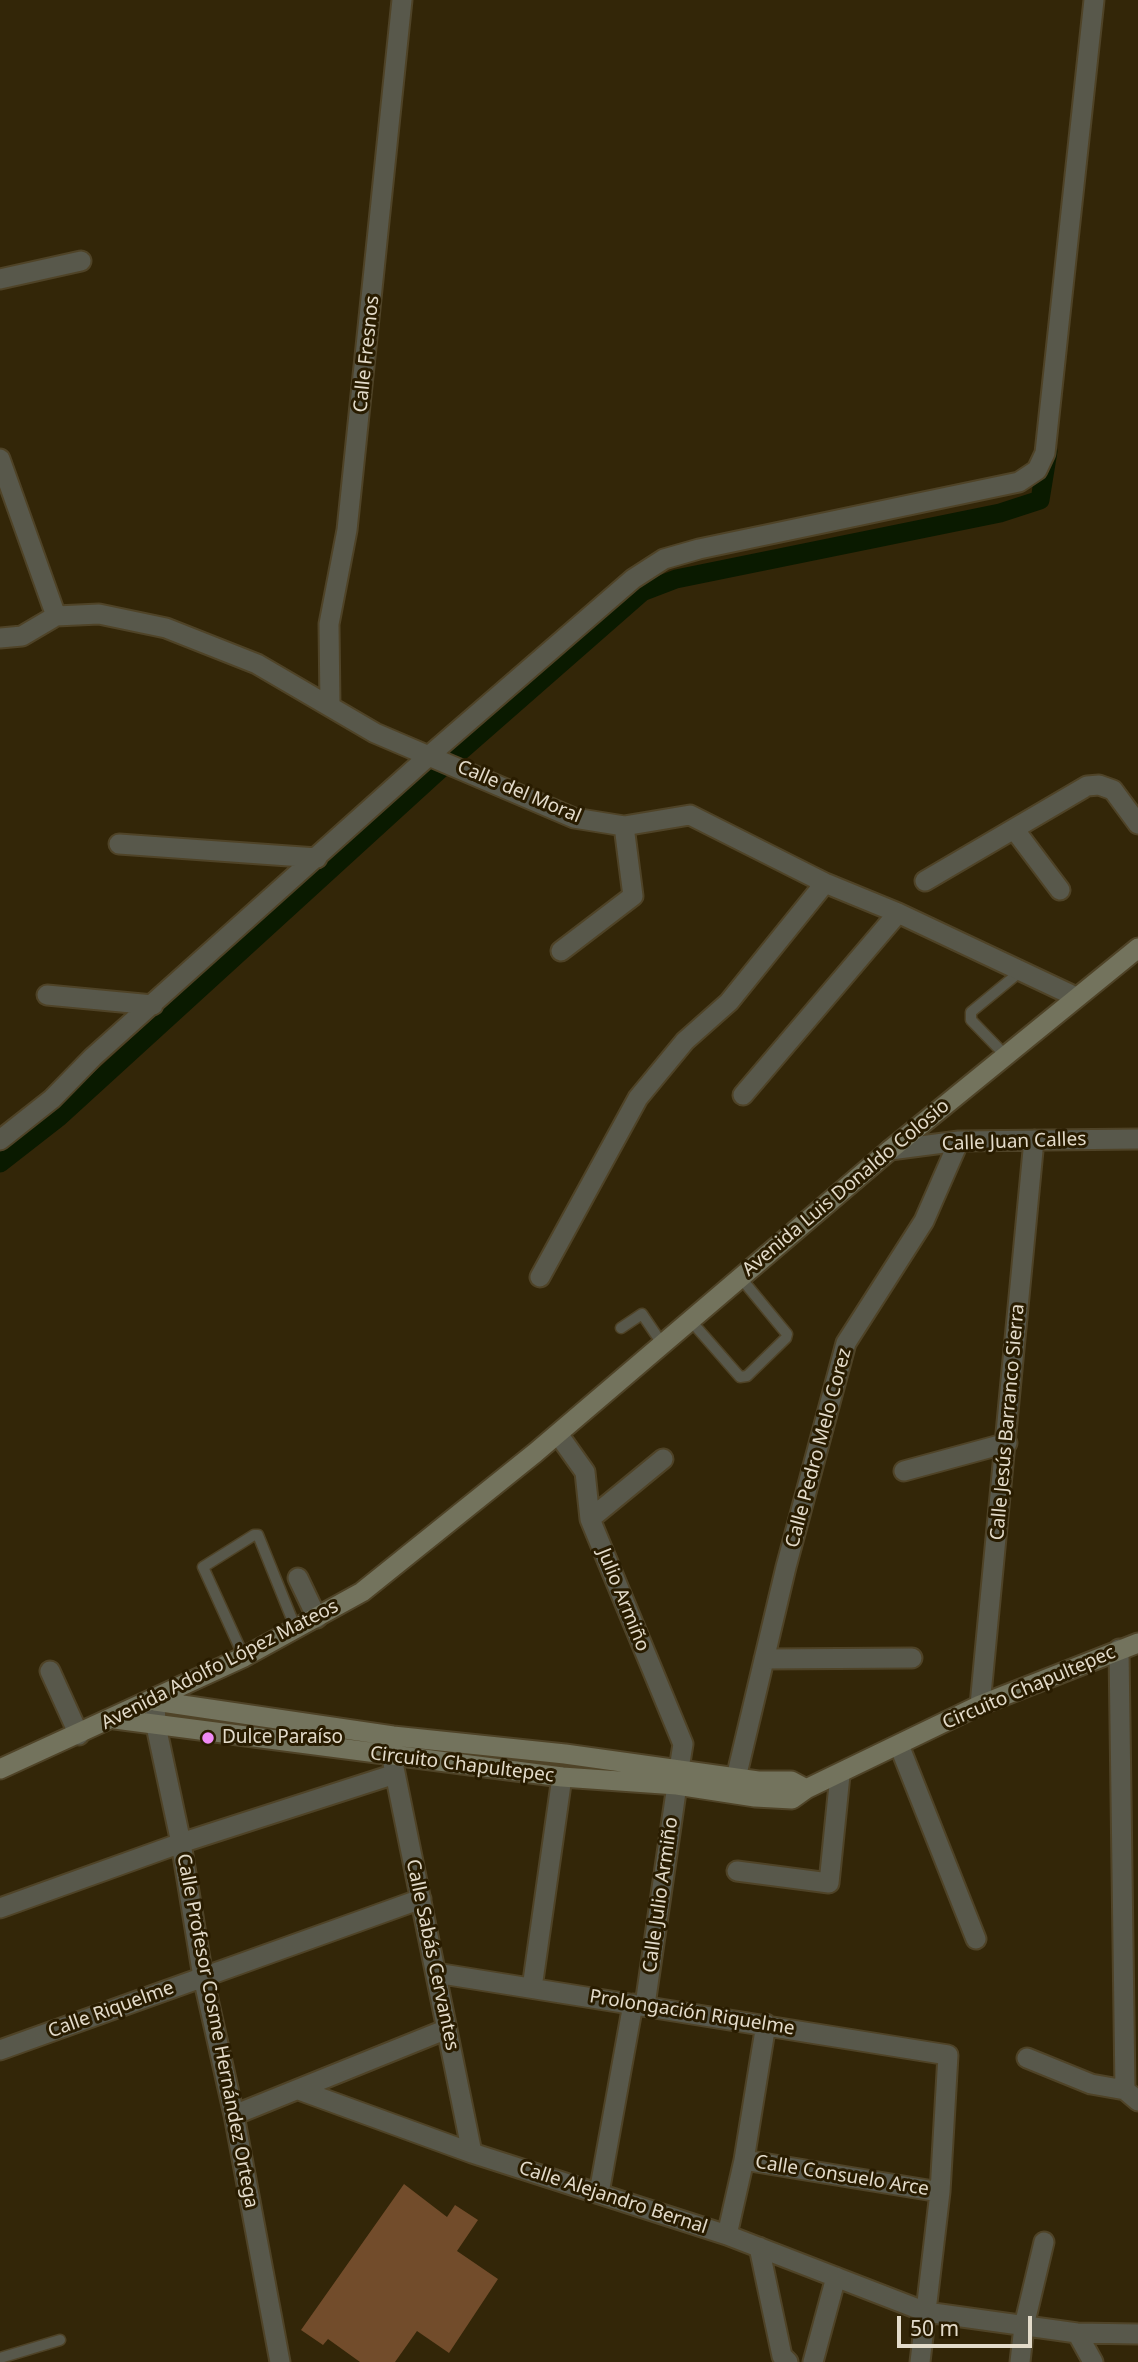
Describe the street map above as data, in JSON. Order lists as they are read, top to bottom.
{
  "streets": {
    "main road": ["Avenida Luis Donaldo Colosio", "Avenida Adolfo López Mateos", "Circuito Chapultepec"],
    "street": [
      "Calle Fresnos",
      "Calle del Moral",
      "Calle Juan Calles",
      "Calle Jesús Barranco Sierra",
      "Calle Pedro Melo Corez",
      "Julio Armiño",
      "Calle Julio Armiño",
      "Calle Sabás Cervantes",
      "Calle Riquelme",
      "Prolongación Riquelme",
      "Calle Profesor Cosme Hernández Ortega",
      "Calle Consuelo Arce",
      "Calle Alejandro Bernal"
    ]
  },
  "crossings": [
    ["Calle Fresnos", "Calle del Moral"],
    ["Calle del Moral", "Avenida Luis Donaldo Colosio"],
    ["Calle Juan Calles", "Avenida Luis Donaldo Colosio"],
    ["Calle Juan Calles", "Calle Jesús Barranco Sierra"],
    ["Calle Juan Calles", "Calle Pedro Melo Corez"],
    ["Avenida Luis Donaldo Colosio", "Julio Armiño"],
    ["Avenida Luis Donaldo Colosio", "Avenida Adolfo López Mateos"],
    ["Calle Jesús Barranco Sierra", "Circuito Chapultepec"],
    ["Calle Pedro Melo Corez", "Circuito Chapultepec"],
    ["Julio Armiño", "Avenida Adolfo López Mateos"],
    ["Julio Armiño", "Circuito Chapultepec"],
    ["Julio Armiño", "Calle Julio Armiño"],
    ["Avenida Adolfo López Mateos", "Circuito Chapultepec"],
    ["Avenida Adolfo López Mateos", "Calle Profesor Cosme Hernández Ortega"],
    ["Circuito Chapultepec", "Calle Julio Armiño"],
    ["Circuito Chapultepec", "Calle Sabás Cervantes"],
    ["Circuito Chapultepec", "Calle Profesor Cosme Hernández Ortega"],
    ["Calle Julio Armiño", "Prolongación Riquelme"],
    ["Calle Julio Armiño", "Calle Alejandro Bernal"],
    ["Calle Sabás Cervantes", "Calle Riquelme"],
    ["Calle Sabás Cervantes", "Prolongación Riquelme"],
    ["Calle Sabás Cervantes", "Calle Alejandro Bernal"],
    ["Calle Riquelme", "Calle Profesor Cosme Hernández Ortega"],
    ["Prolongación Riquelme", "Calle Consuelo Arce"]
  ],
  "places": ["Dulce Paraíso"],
  "scale_bar": "50 m"
}
